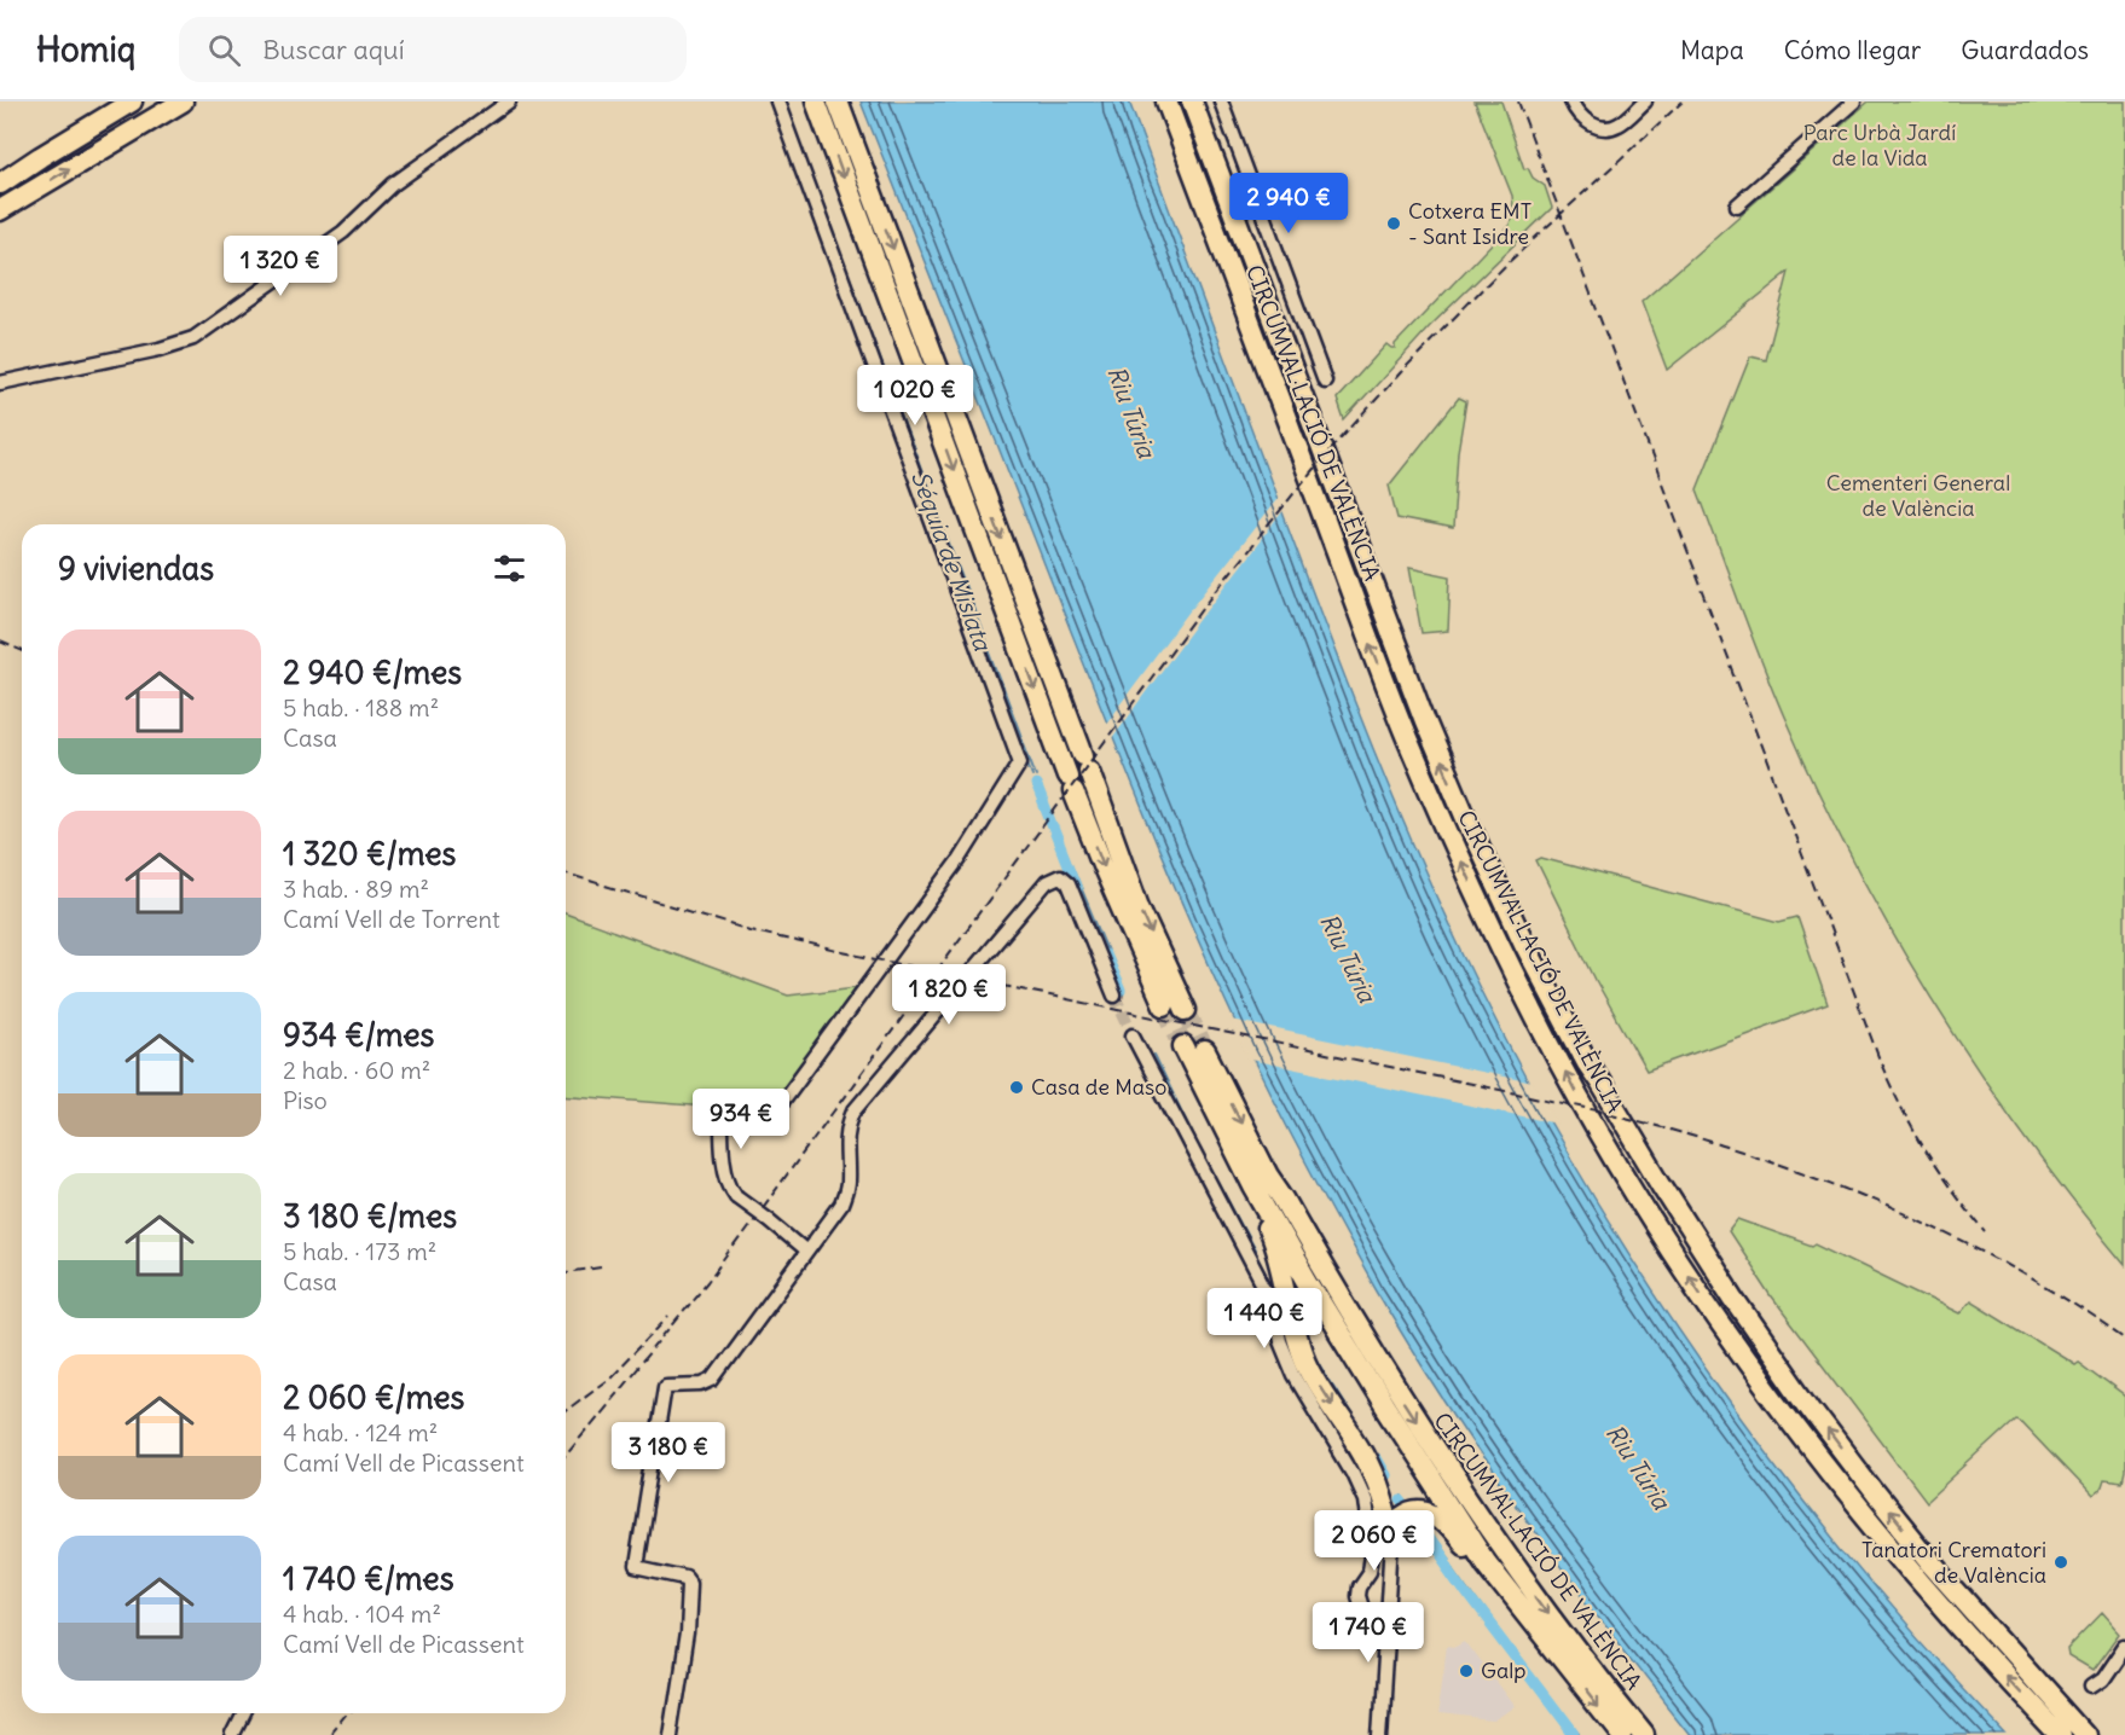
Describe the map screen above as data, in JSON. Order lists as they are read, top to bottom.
{
  "streets": {
    "highway": ["CIRCUMVAL·LACIÓ DE VALÈNCIA"]
  },
  "water": ["Riu Túria", "Séquia de Mislata"],
  "parks": ["Parc Urbà Jardí de la Vida", "Cementeri General de València"],
  "places": [
    "Cotxera EMT - Sant Isidre",
    "Casa de Maso",
    "Tanatori Crematori de València",
    "Galp"
  ],
  "page": {
    "header": "Homiq",
    "search": "Buscar aquí",
    "nav": ["Mapa", "Cómo llegar", "Guardados"],
    "price": [
      "2 940 €",
      "1 320 €",
      "1 020 €",
      "1 820 €",
      "934 €",
      "1 440 €",
      "3 180 €",
      "2 060 €",
      "1 740 €"
    ],
    "heading": "9 viviendas",
    "list": [
      {
        "name": "2 940 €/mes",
        "note": "5 hab. · 188 m² · Casa"
      },
      {
        "name": "1 320 €/mes",
        "note": "3 hab. · 89 m² · Camí Vell de Torrent"
      },
      {
        "name": "934 €/mes",
        "note": "2 hab. · 60 m² · Piso"
      },
      {
        "name": "3 180 €/mes",
        "note": "5 hab. · 173 m² · Casa"
      },
      {
        "name": "2 060 €/mes",
        "note": "4 hab. · 124 m² · Camí Vell de Picassent"
      },
      {
        "name": "1 740 €/mes",
        "note": "4 hab. · 104 m² · Camí Vell de Picassent"
      }
    ]
  }
}
